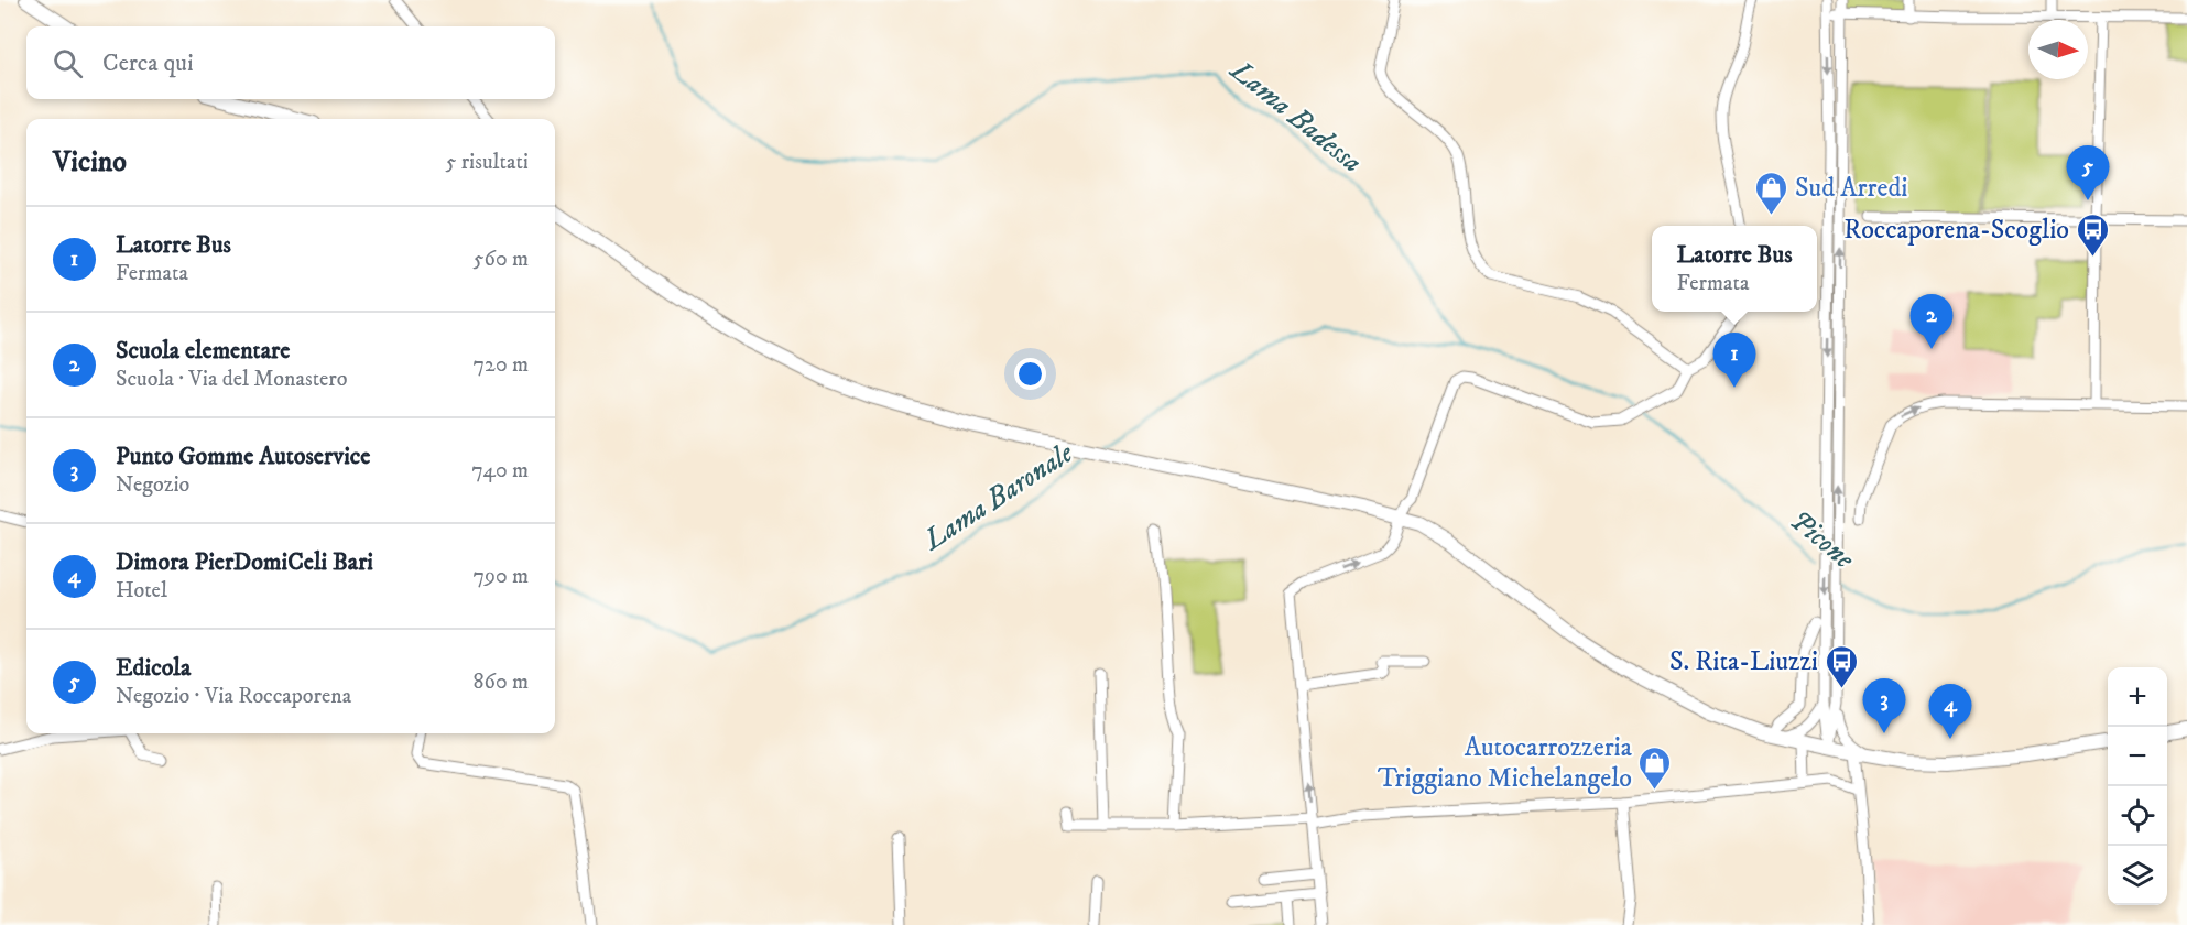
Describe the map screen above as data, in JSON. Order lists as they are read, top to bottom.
{
  "water": ["Lama Badessa", "Lama Baronale", "Picone"],
  "places": {
    "shop": ["Sud Arredi", "Autocarrozzeria Triggiano Michelangelo"],
    "bus stop": ["Roccaporena-Scoglio", "S. Rita-Liuzzi"]
  },
  "north": "right",
  "page": {
    "search": "Cerca qui",
    "heading": ["Vicino", "5 risultati"],
    "pins": [
      "5",
      "2",
      "1",
      "3",
      "4"
    ],
    "list": [
      {
        "mark": "1",
        "name": "Latorre Bus",
        "note": "Fermata",
        "value": "560 m"
      },
      {
        "mark": "2",
        "name": "Scuola elementare",
        "note": "Scuola · Via del Monastero",
        "value": "720 m"
      },
      {
        "mark": "3",
        "name": "Punto Gomme Autoservice",
        "note": "Negozio",
        "value": "740 m"
      },
      {
        "mark": "4",
        "name": "Dimora PierDomiCeli Bari",
        "note": "Hotel",
        "value": "790 m"
      },
      {
        "mark": "5",
        "name": "Edicola",
        "note": "Negozio · Via Roccaporena",
        "value": "860 m"
      }
    ],
    "popup": ["Latorre Bus", "Fermata"],
    "map_buttons": ["+", "−"]
  }
}
